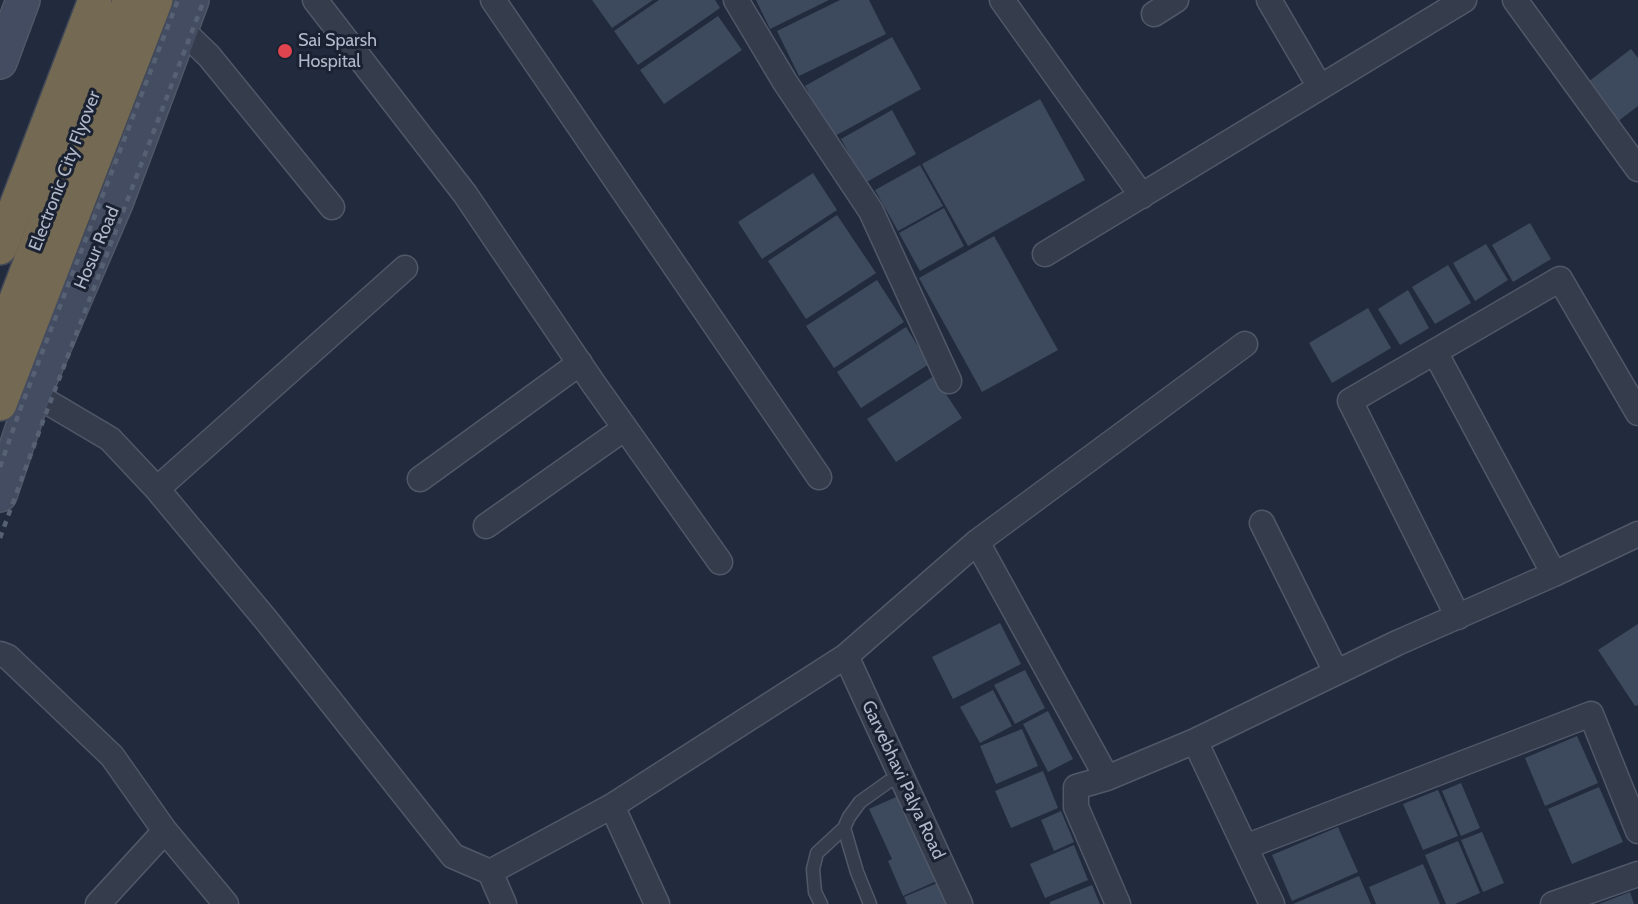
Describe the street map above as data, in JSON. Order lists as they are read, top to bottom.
{
  "streets": {
    "highway": ["Electronic City Flyover", "Hosur Road"],
    "street": ["Garvebhavi Palya Road"]
  },
  "places": ["Sai Sparsh Hospital"]
}
